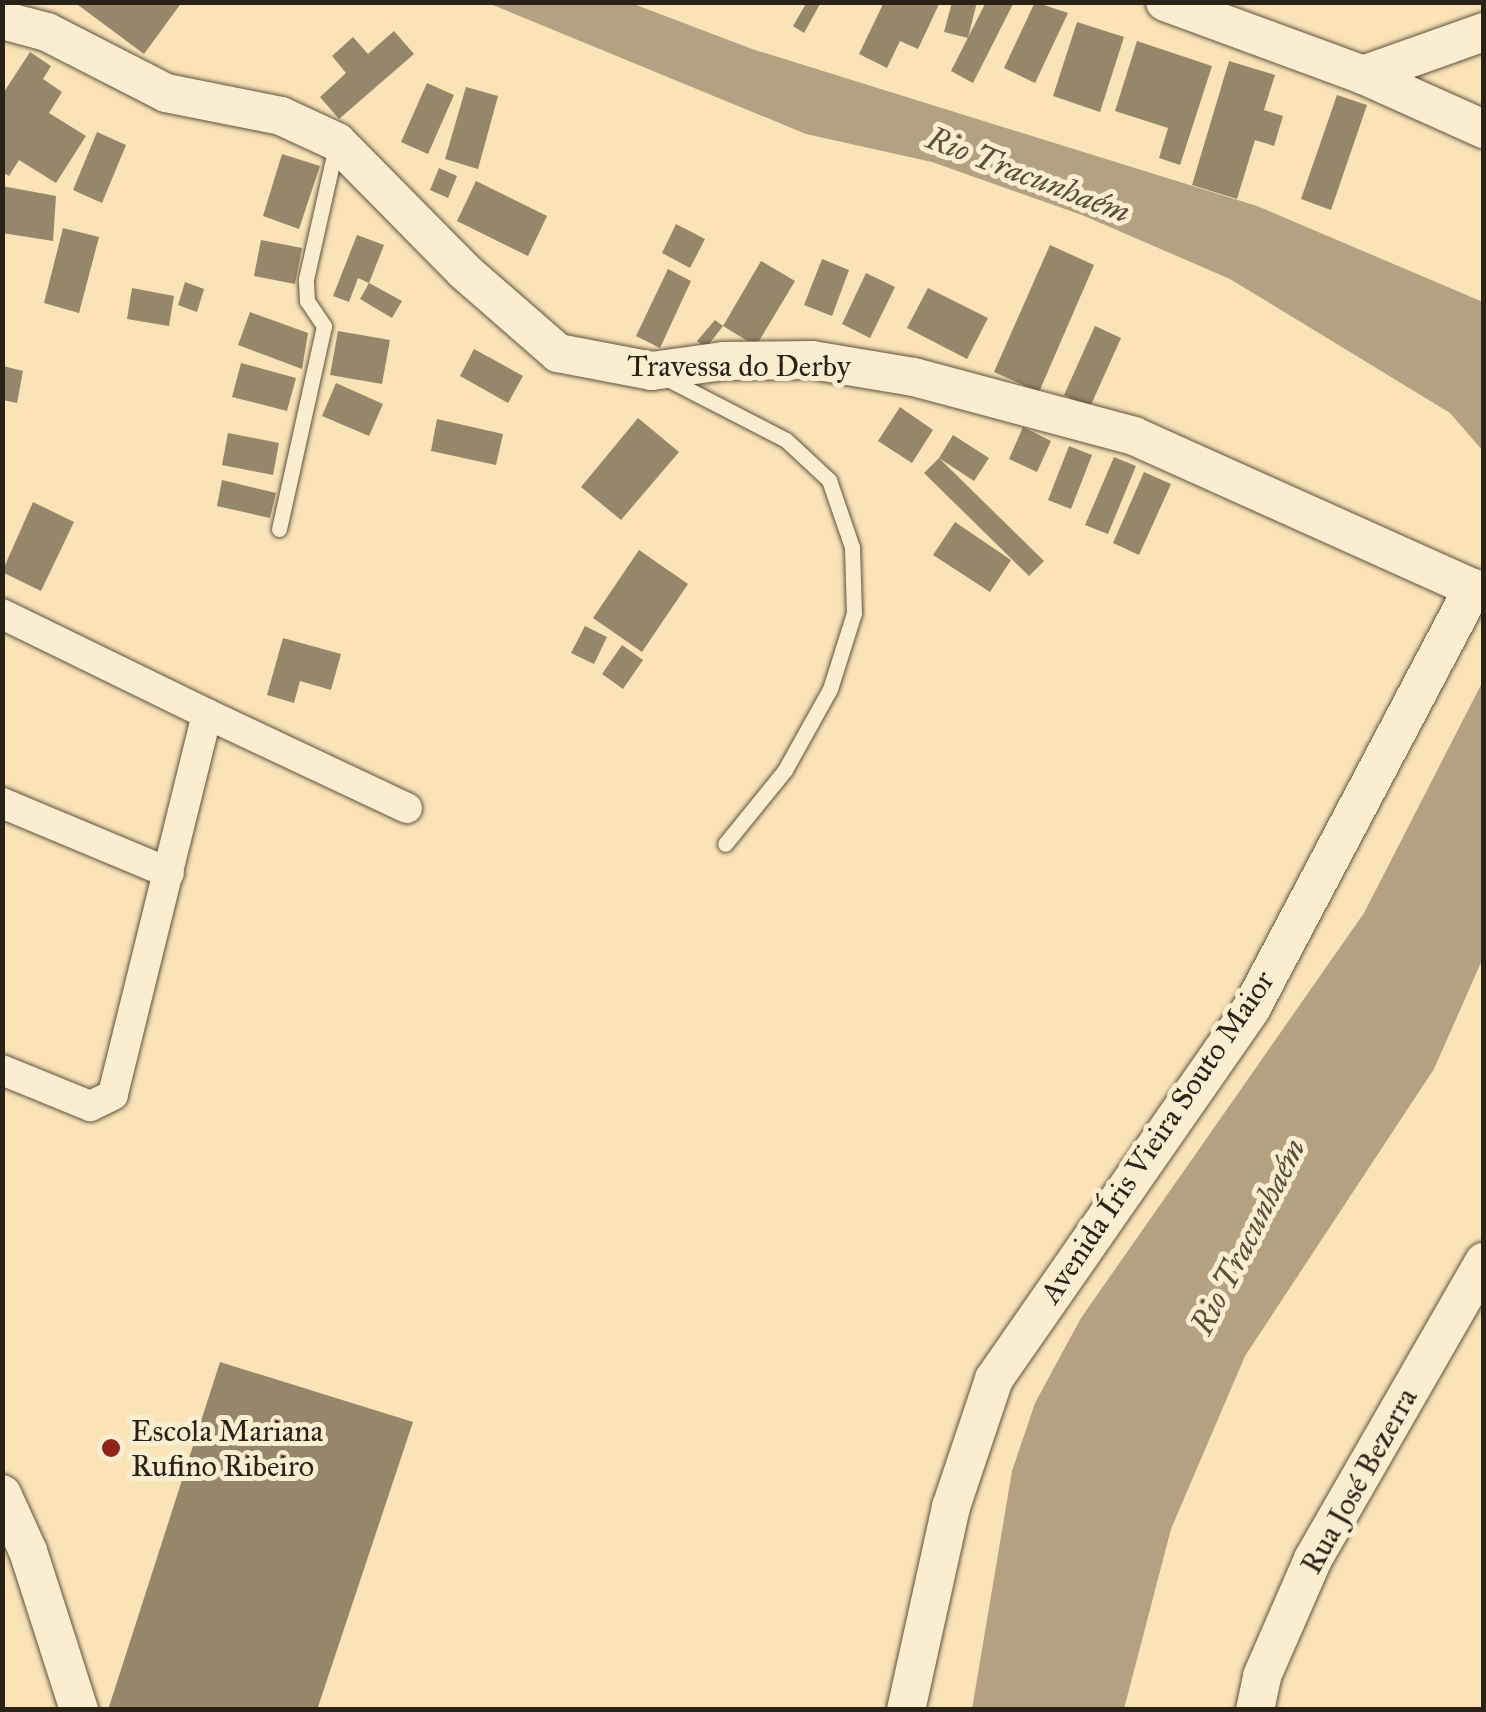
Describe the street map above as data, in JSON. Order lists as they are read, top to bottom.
{
  "streets": {
    "street": ["Travessa do Derby", "Avenida Íris Vieira Souto Maior", "Rua José Bezerra"]
  },
  "crossings": [
    ["Travessa do Derby", "Avenida Íris Vieira Souto Maior"]
  ],
  "water": ["Rio Tracunhaém"],
  "places": ["Escola Mariana Rufino Ribeiro"]
}
